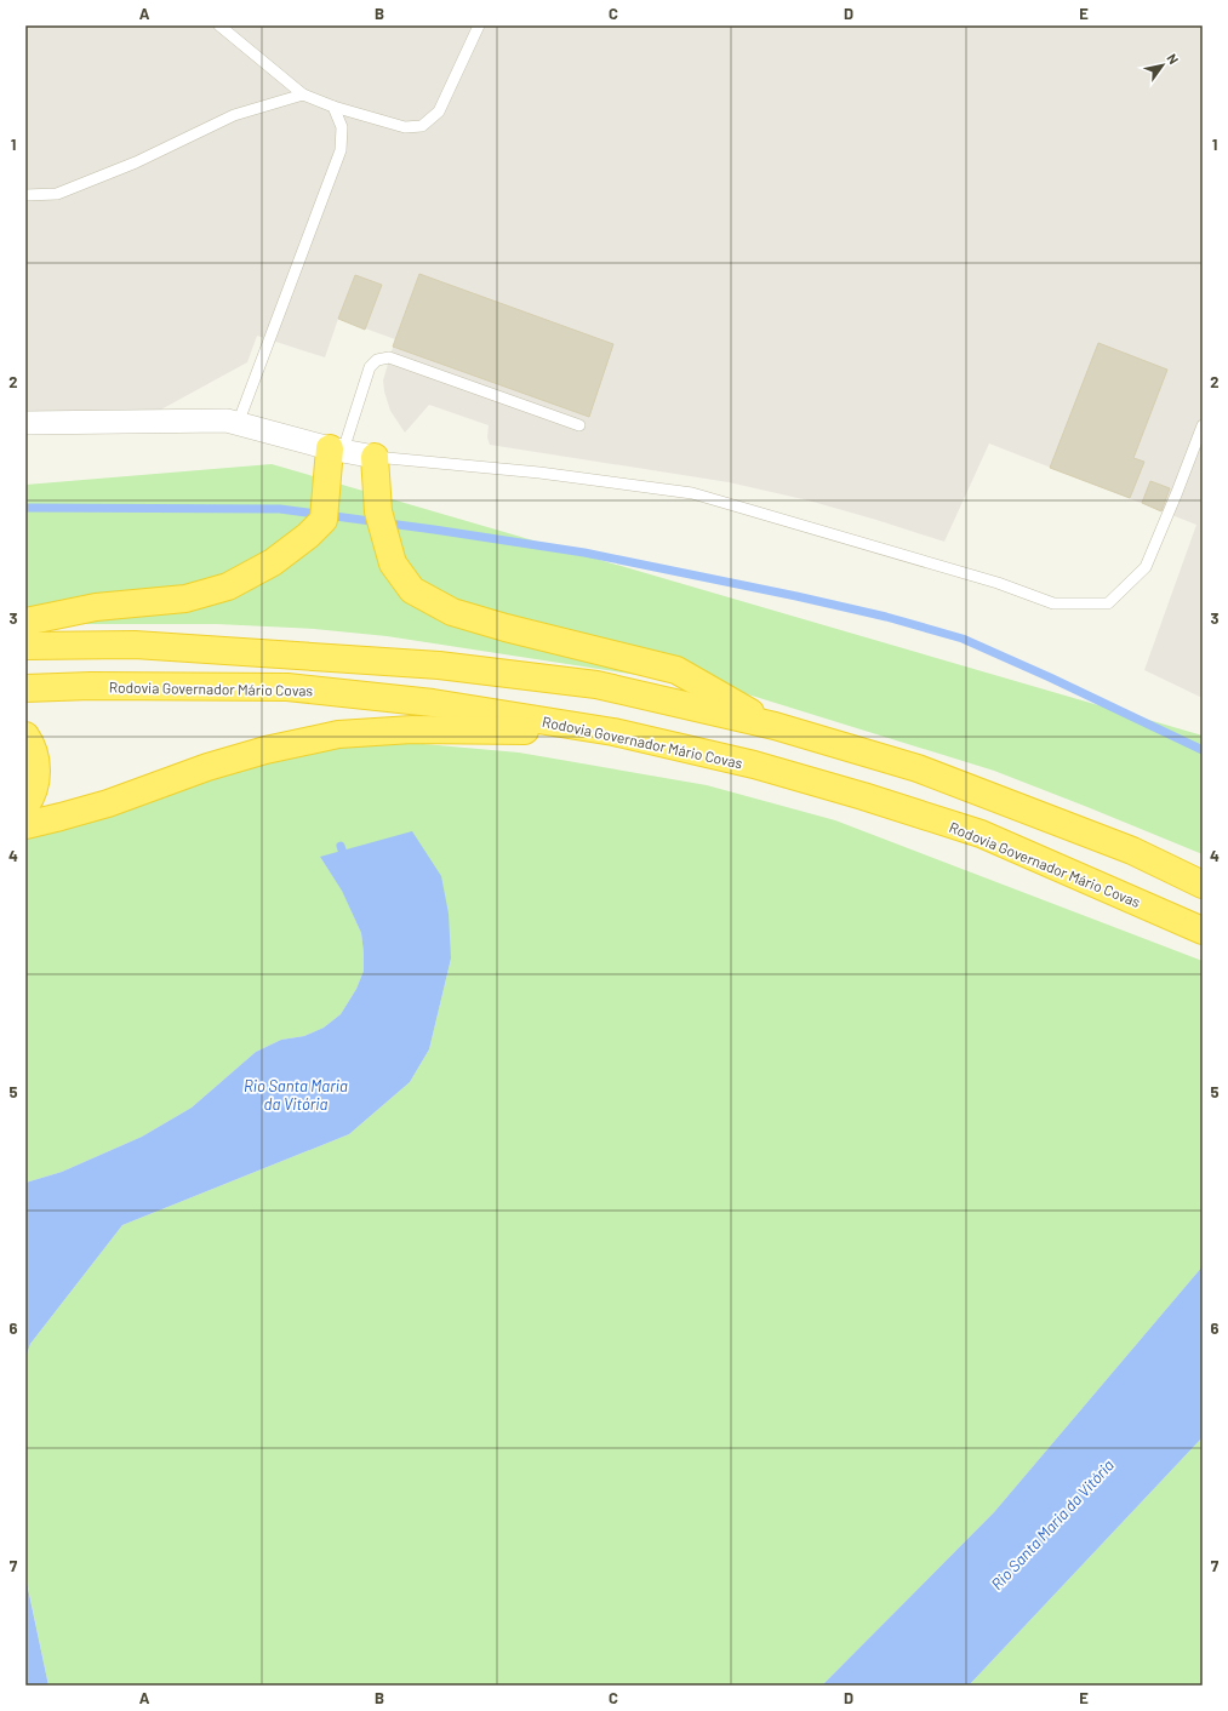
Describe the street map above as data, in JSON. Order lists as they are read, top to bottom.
{
  "streets": {
    "highway": ["Rodovia Governador Mário Covas"]
  },
  "water": ["Rio Santa Maria da Vitória"],
  "north": "top right",
  "grid": {
    "columns": [
      "A",
      "B",
      "C",
      "D",
      "E"
    ],
    "rows": [
      "1",
      "2",
      "3",
      "4",
      "5",
      "6",
      "7"
    ]
  }
}
